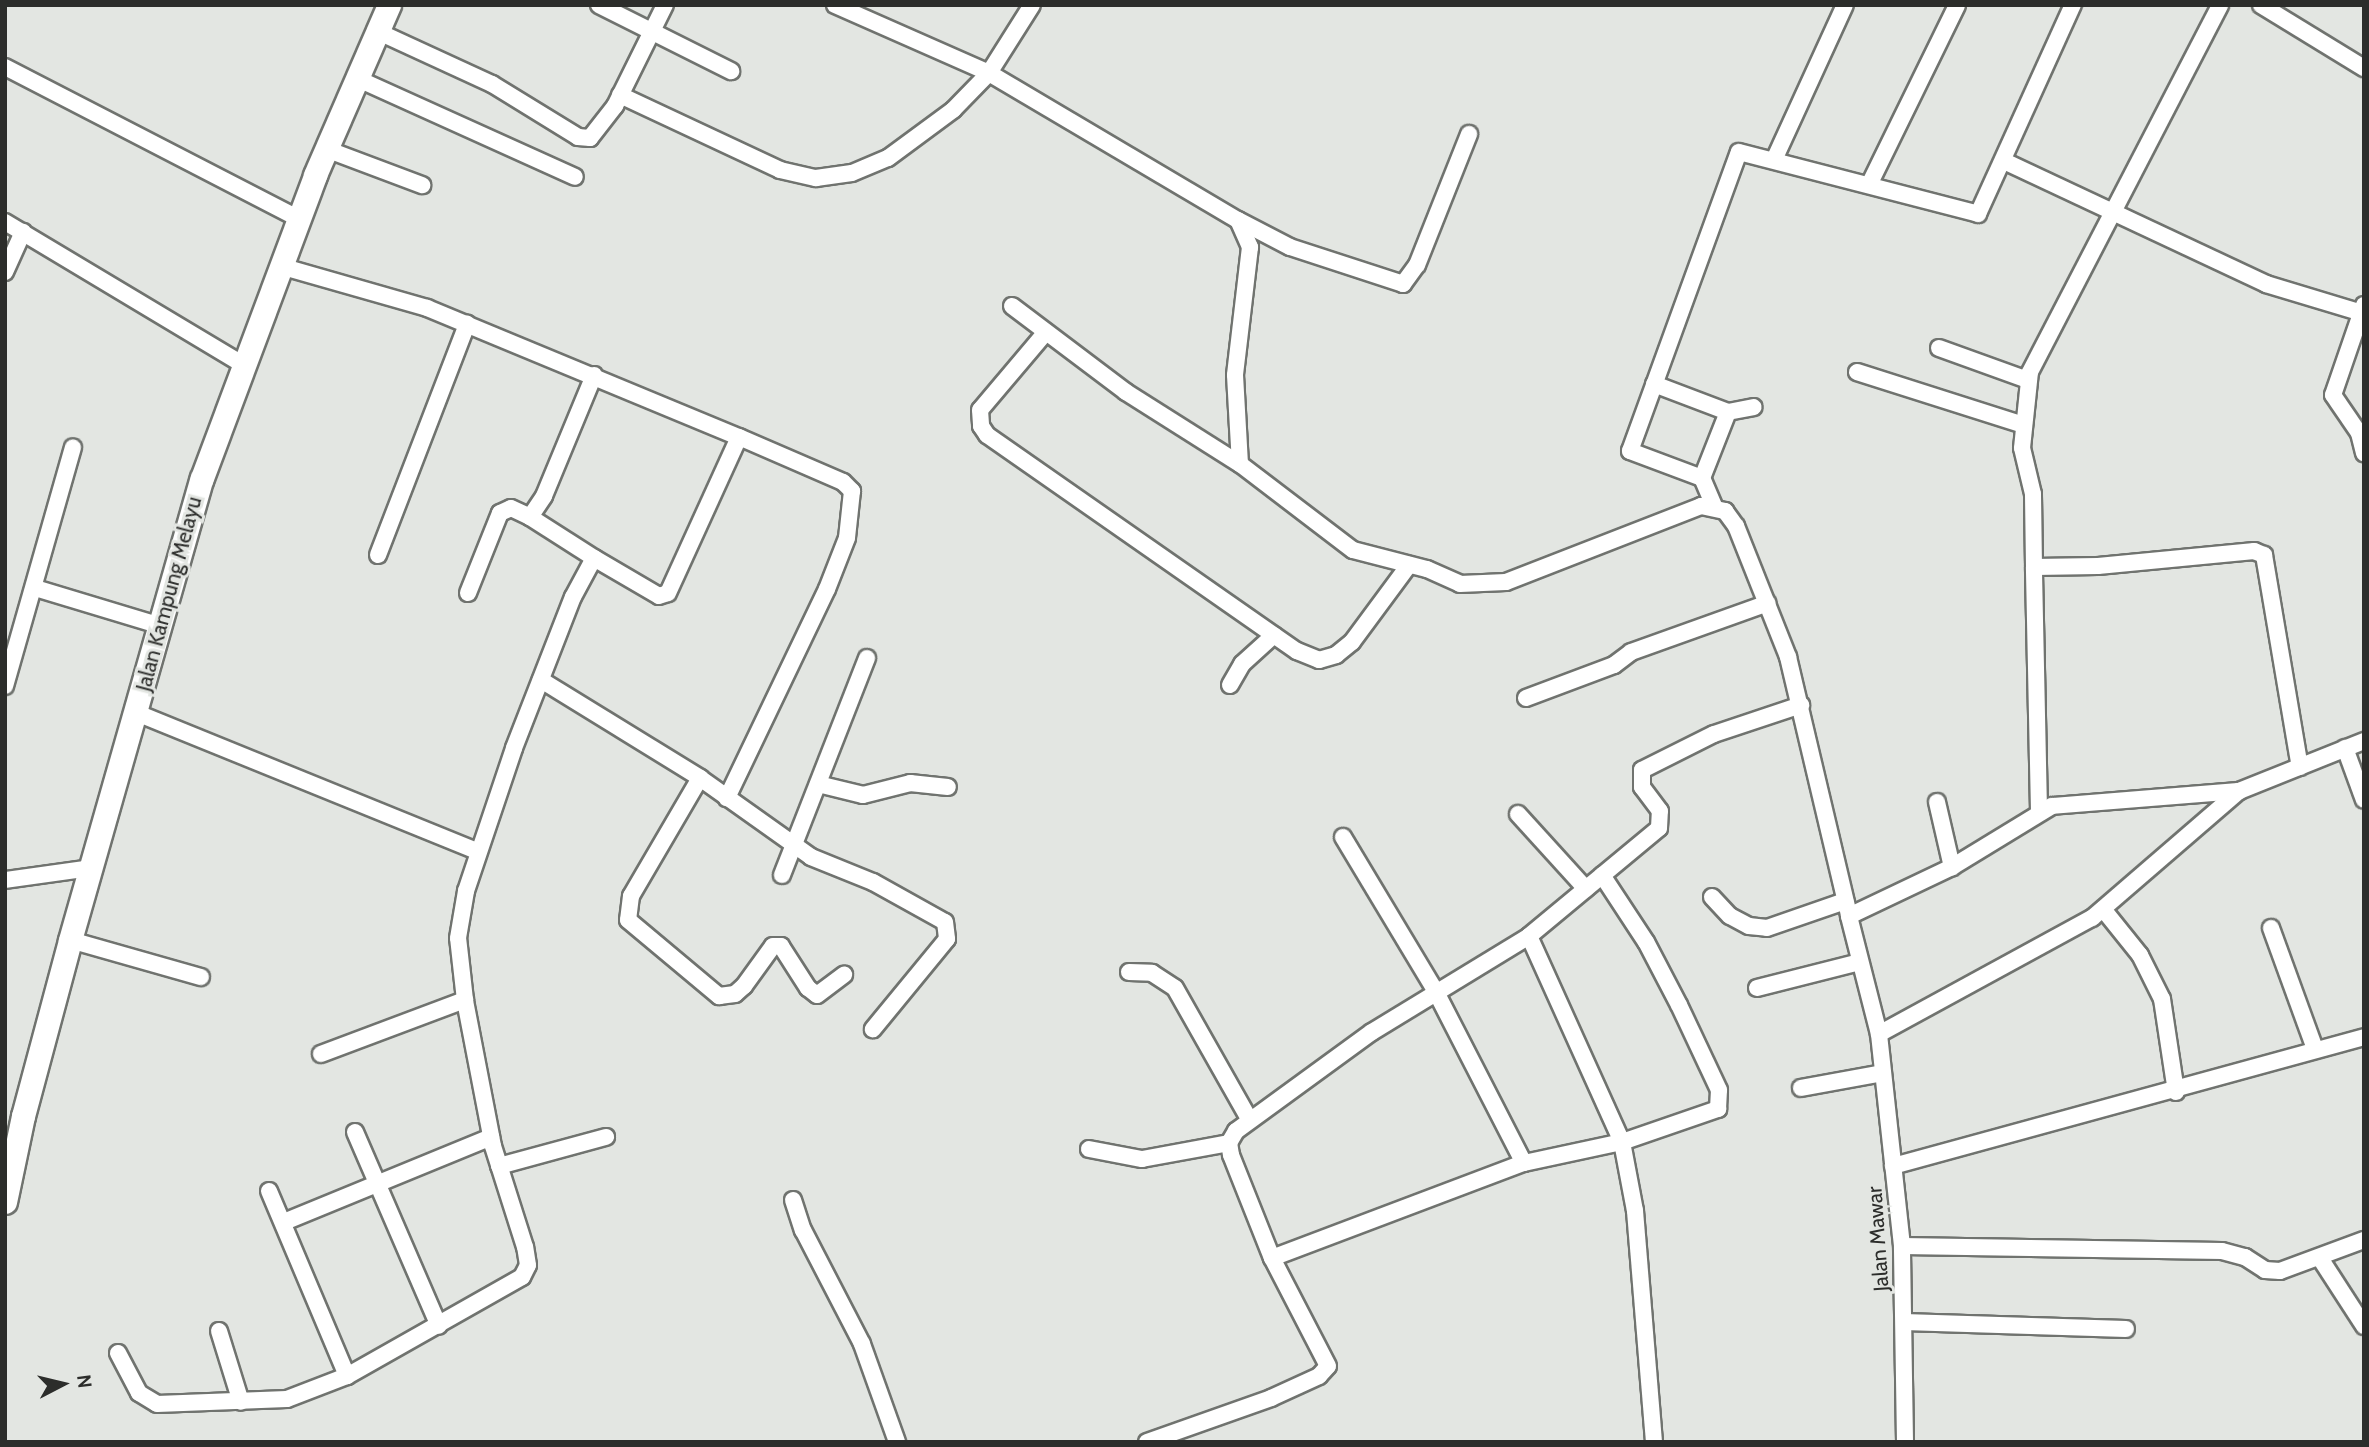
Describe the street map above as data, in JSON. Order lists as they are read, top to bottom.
{
  "streets": {
    "main road": ["Jalan Kampung Melayu"],
    "street": ["Jalan Mawar"]
  },
  "north": "right"
}
